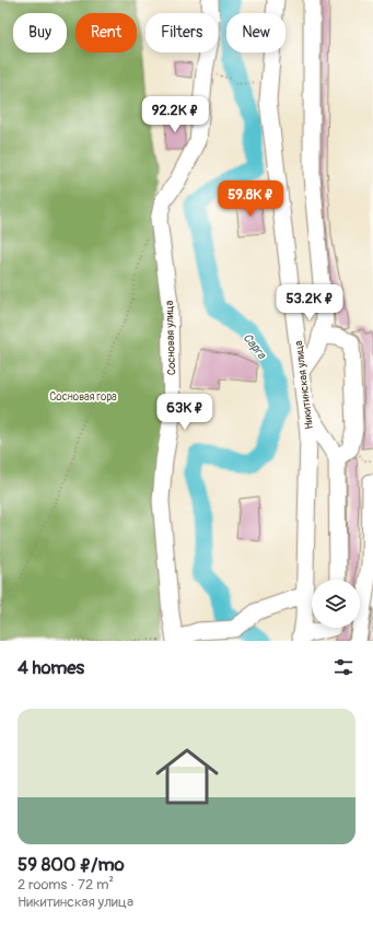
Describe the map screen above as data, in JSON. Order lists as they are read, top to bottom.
{
  "streets": {
    "street": ["Сосновая улица", "Никитинская улица"]
  },
  "water": ["Сарга"],
  "parks": ["Сосновая гора"],
  "page": {
    "chip": [
      "Buy",
      "Rent",
      "Filters",
      "New"
    ],
    "price": [
      "92.2K ₽",
      "59.8K ₽",
      "53.2K ₽",
      "63K ₽"
    ],
    "heading": "4 homes",
    "list": [
      {
        "name": "59 800 ₽/mo",
        "note": "2 rooms · 72 m² · Никитинская улица"
      }
    ]
  }
}
